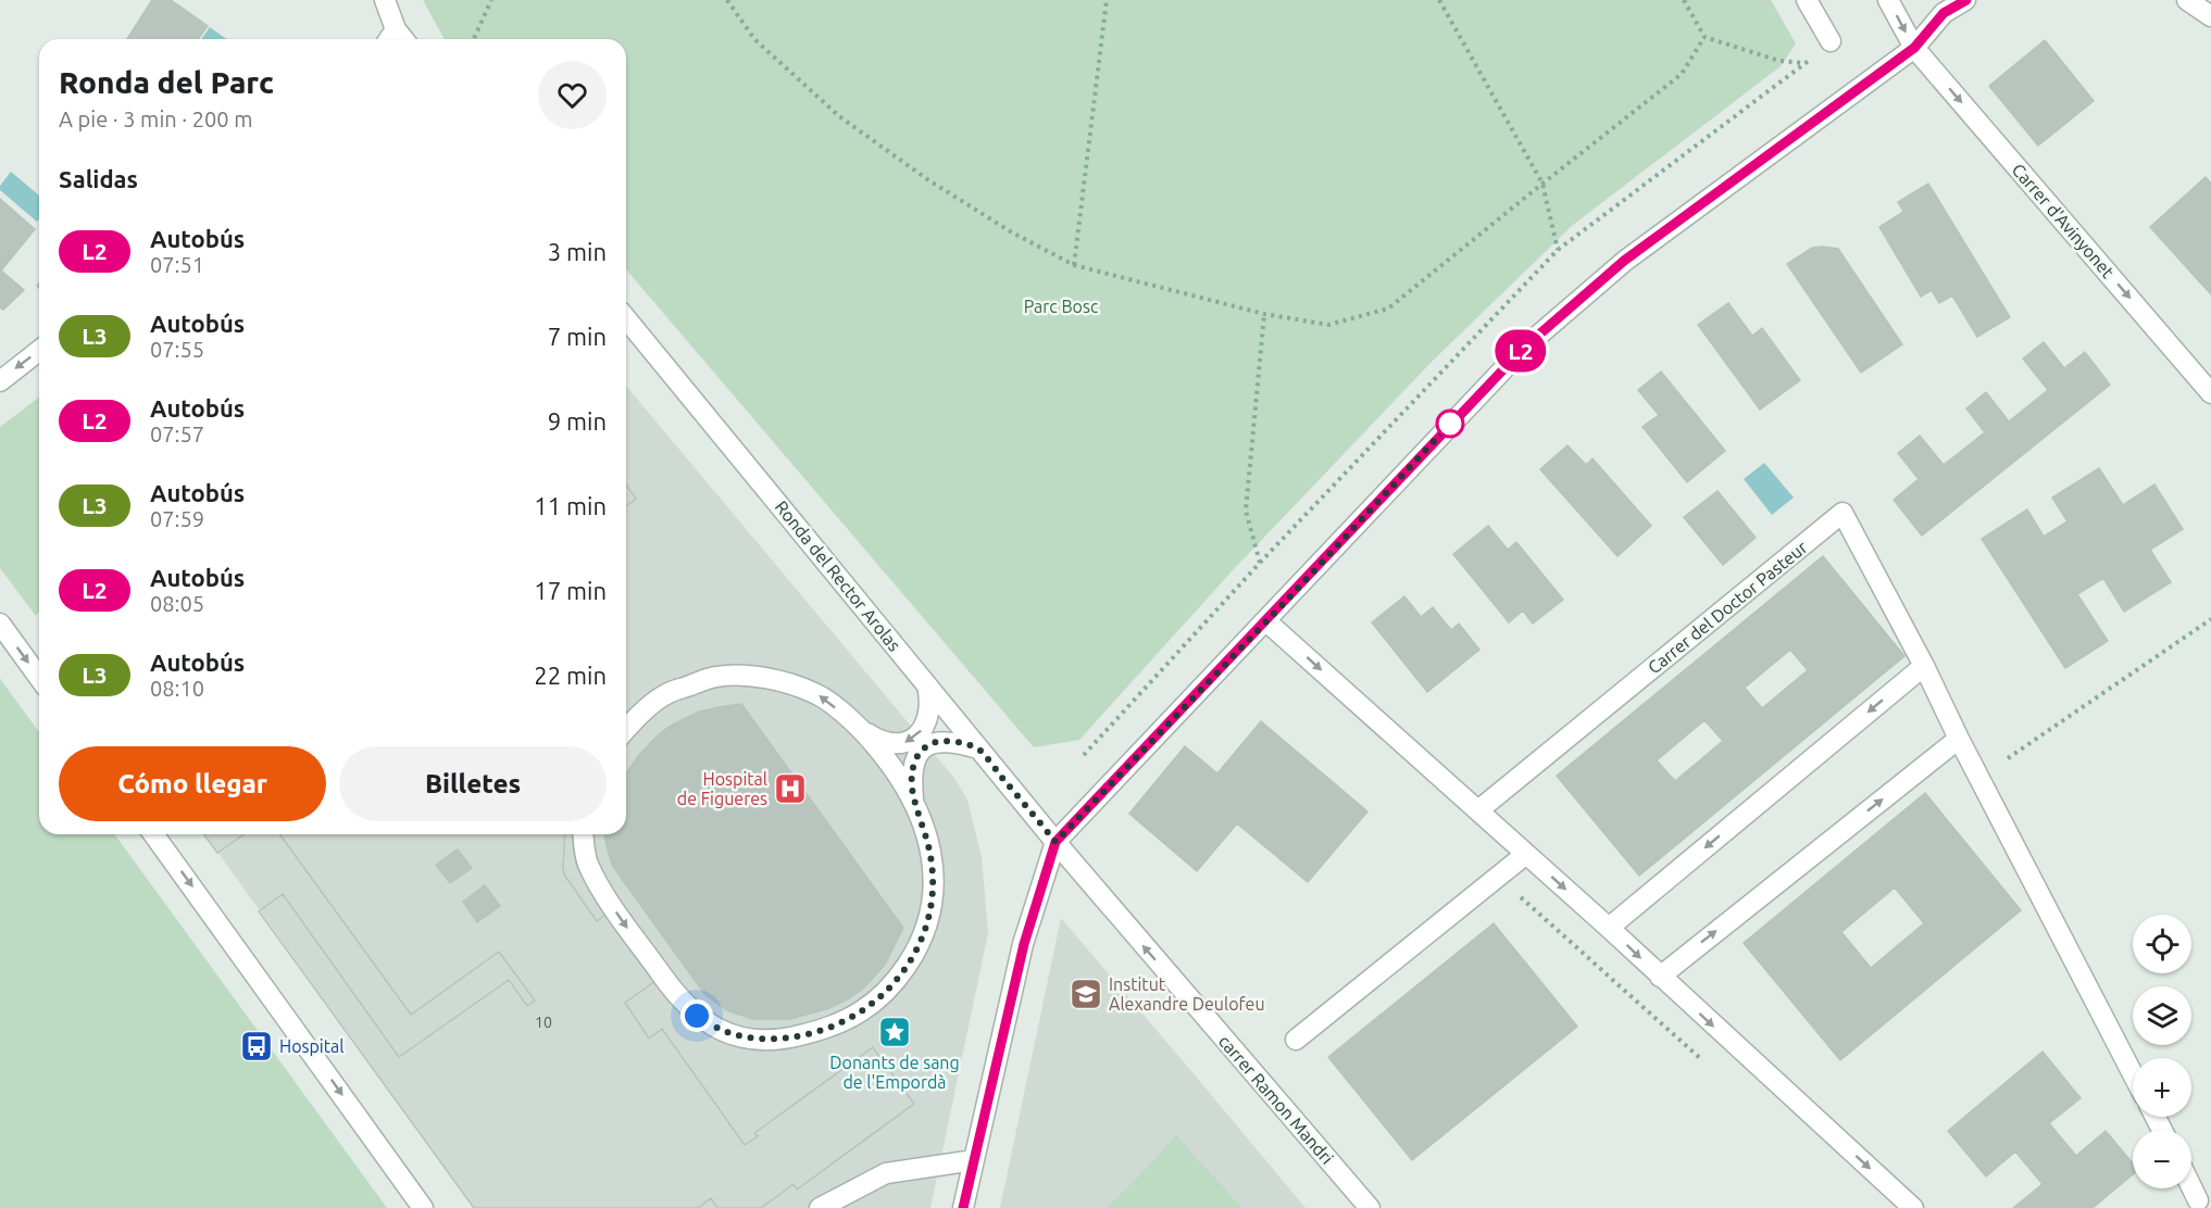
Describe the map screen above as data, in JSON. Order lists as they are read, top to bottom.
{
  "streets": {
    "street": [
      "Carrer d'Avinyonet",
      "Ronda del Rector Arolas",
      "Carrer del Doctor Pasteur",
      "carrer Ramon Mandri"
    ]
  },
  "crossings": [
    ["Ronda del Rector Arolas", "carrer Ramon Mandri"]
  ],
  "one_way": ["Carrer d'Avinyonet", "carrer Ramon Mandri"],
  "parks": ["Parc Bosc"],
  "places": {
    "hospital": ["Hospital de Figueres"],
    "school or university": ["Institut Alexandre Deulofeu"],
    "place": ["Donants de sang de l'Empordà"],
    "bus stop": ["Hospital"]
  },
  "lines": ["bus line L2"],
  "house_numbers": ["10"],
  "page": {
    "on_map": "L2",
    "heading": [
      ["Ronda del Parc", "A pie · 3 min · 200 m"],
      "Salidas"
    ],
    "list": [
      {
        "mark": "L2",
        "name": "Autobús",
        "note": "07:51",
        "value": "3 min"
      },
      {
        "mark": "L3",
        "name": "Autobús",
        "note": "07:55",
        "value": "7 min"
      },
      {
        "mark": "L2",
        "name": "Autobús",
        "note": "07:57",
        "value": "9 min"
      },
      {
        "mark": "L3",
        "name": "Autobús",
        "note": "07:59",
        "value": "11 min"
      },
      {
        "mark": "L2",
        "name": "Autobús",
        "note": "08:05",
        "value": "17 min"
      },
      {
        "mark": "L3",
        "name": "Autobús",
        "note": "08:10",
        "value": "22 min"
      }
    ],
    "buttons": ["Cómo llegar", "Billetes"],
    "map_buttons": ["+", "−"]
  }
}
